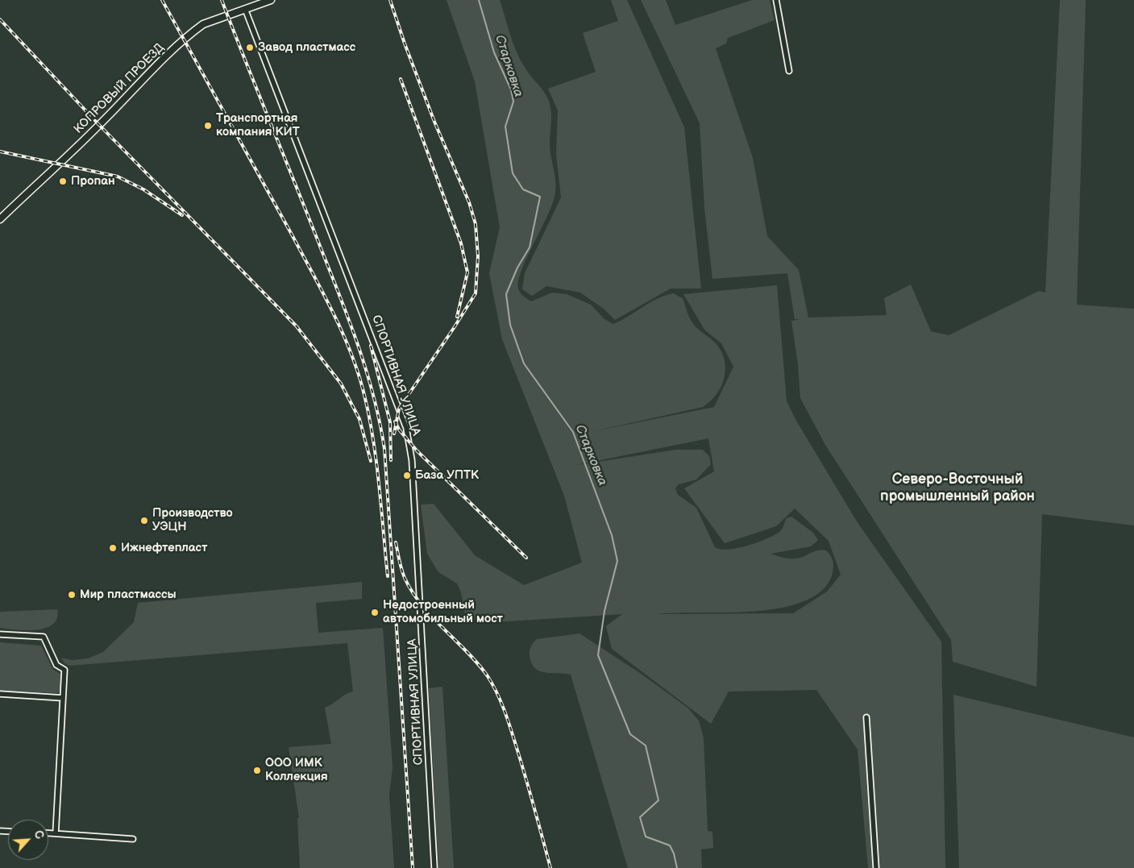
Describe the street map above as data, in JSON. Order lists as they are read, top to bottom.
{
  "streets": {
    "main road": ["КОПРОВЫЙ ПРОЕЗД"],
    "street": ["СПОРТИВНАЯ УЛИЦА"]
  },
  "crossings": [
    ["КОПРОВЫЙ ПРОЕЗД", "СПОРТИВНАЯ УЛИЦА"]
  ],
  "districts": ["Северо-Восточный промышленный район"],
  "water": ["Старковка"],
  "places": [
    "Завод пластмасс",
    "Транспортная компания КИТ",
    "Пропан",
    "База УПТК",
    "Производство УЭЦН",
    "Ижнефтепласт",
    "Мир пластмассы",
    "Недостроенный автомобильный мост",
    "ООО ИМК Коллекция"
  ],
  "north": "top right"
}
